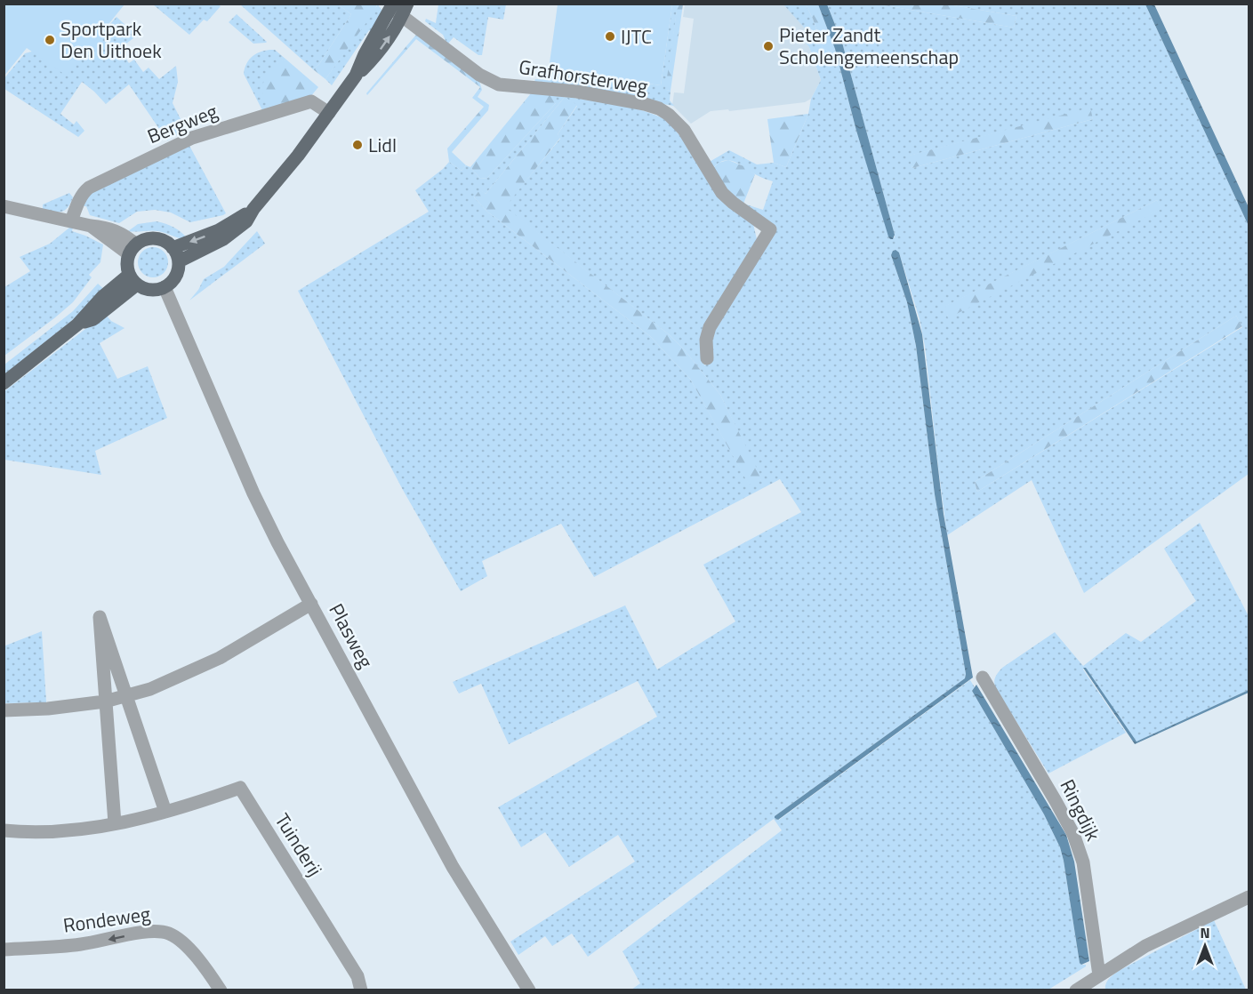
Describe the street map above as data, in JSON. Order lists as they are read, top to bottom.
{
  "streets": {
    "main road": ["Grafhorsterweg"],
    "street": [
      "Bergweg",
      "Plasweg",
      "Ringdijk",
      "Tuinderij",
      "Rondeweg"
    ]
  },
  "crossings": [
    ["Grafhorsterweg", "Bergweg"],
    ["Grafhorsterweg", "Plasweg"]
  ],
  "one_way": ["Rondeweg"],
  "places": [
    "IJTC",
    "Sportpark Den Uithoek",
    "Pieter Zandt Scholengemeenschap",
    "Lidl"
  ],
  "north": "top"
}
